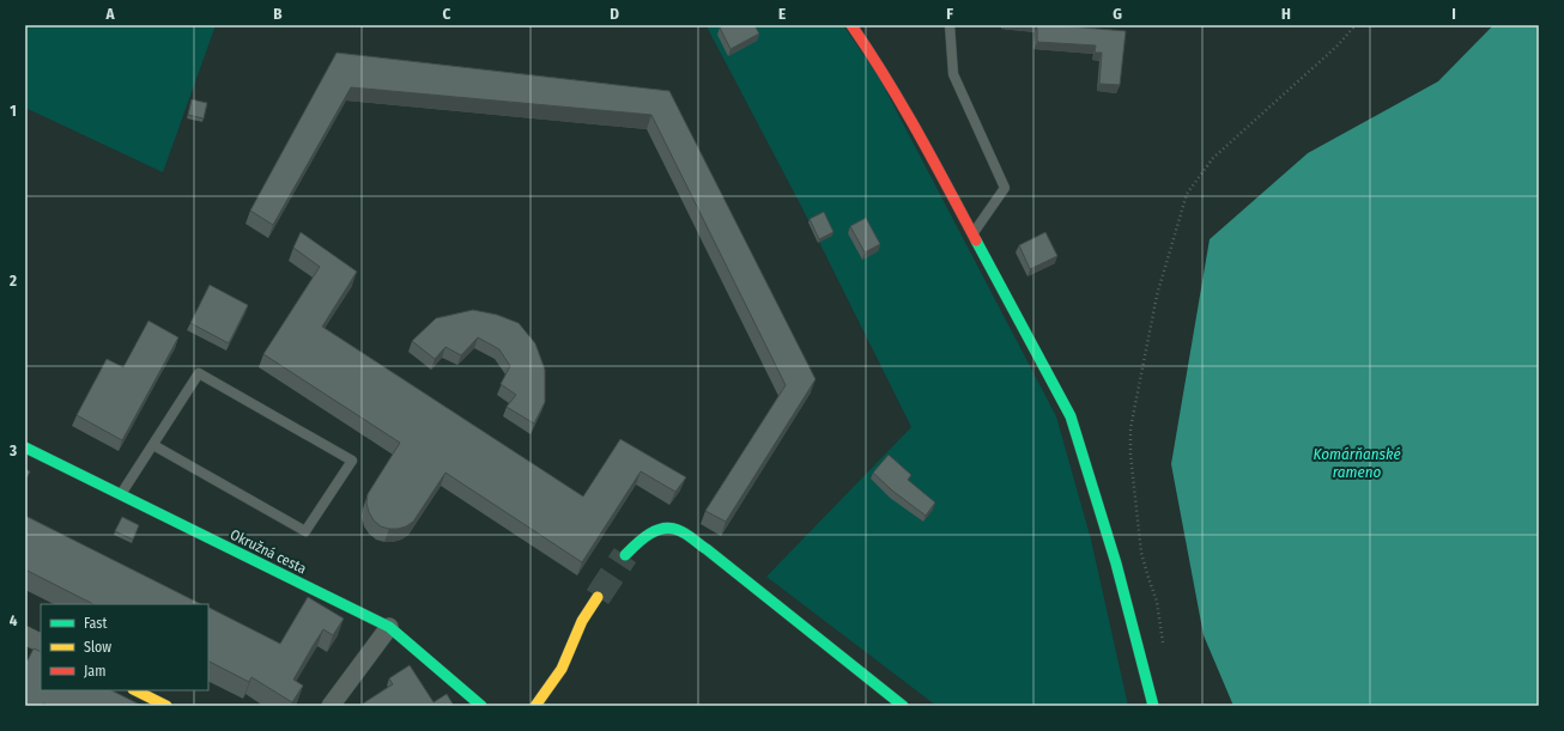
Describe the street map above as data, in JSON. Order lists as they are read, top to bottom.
{
  "streets": {
    "street": ["Okružná cesta"]
  },
  "water": ["Komárňanské rameno"],
  "legend": ["Fast", "Slow", "Jam"],
  "grid": {
    "columns": [
      "A",
      "B",
      "C",
      "D",
      "E",
      "F",
      "G",
      "H",
      "I"
    ],
    "rows": [
      "1",
      "2",
      "3",
      "4"
    ]
  }
}
